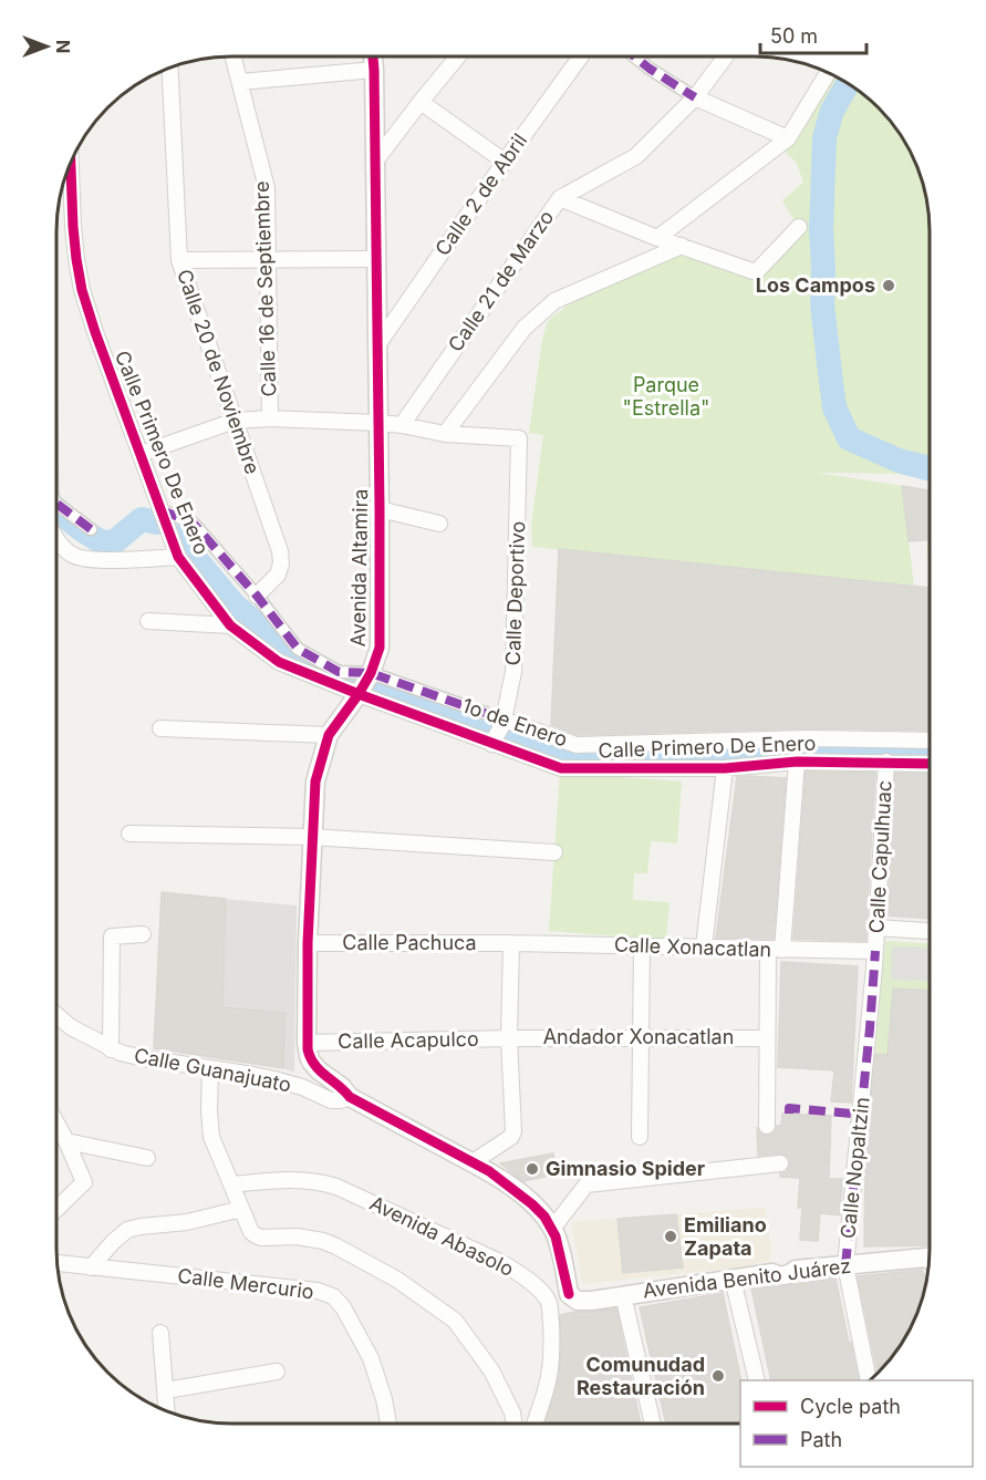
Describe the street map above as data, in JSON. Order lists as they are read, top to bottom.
{
  "streets": {
    "street": [
      "Calle 2 de Abril",
      "Calle 21 de Marzo",
      "Calle 16 de Septiembre",
      "Calle 20 de Noviembre",
      "Calle Primero De Enero",
      "Avenida Altamira",
      "Calle Deportivo",
      "1o de Enero",
      "Calle Capulhuac",
      "Calle Pachuca",
      "Calle Xonacatlan",
      "Andador Xonacatlan",
      "Calle Acapulco",
      "Calle Guanajuato",
      "Calle Nopaltzin",
      "Avenida Abasolo",
      "Avenida Benito Juárez",
      "Calle Mercurio"
    ]
  },
  "crossings": [
    ["Calle 2 de Abril", "Avenida Altamira"],
    ["Calle 20 de Noviembre", "Calle Primero De Enero"],
    ["Calle Primero De Enero", "Avenida Altamira"],
    ["Calle Primero De Enero", "Calle Deportivo"],
    ["Calle Primero De Enero", "1o de Enero"],
    ["Calle Primero De Enero", "Calle Capulhuac"],
    ["Avenida Altamira", "1o de Enero"],
    ["Avenida Altamira", "Calle Pachuca"],
    ["Avenida Altamira", "Calle Acapulco"],
    ["Avenida Altamira", "Calle Guanajuato"],
    ["Calle Deportivo", "1o de Enero"],
    ["Calle Capulhuac", "Calle Xonacatlan"],
    ["Calle Capulhuac", "Calle Nopaltzin"],
    ["Calle Pachuca", "Calle Xonacatlan"],
    ["Calle Xonacatlan", "Calle Nopaltzin"],
    ["Andador Xonacatlan", "Calle Acapulco"],
    ["Calle Nopaltzin", "Avenida Benito Juárez"]
  ],
  "parks": ["Parque \"Estrella\""],
  "places": [
    "Los Campos",
    "Gimnasio Spider",
    "Emiliano Zapata",
    "Comunudad Restauración"
  ],
  "legend": ["Cycle path", "Path"],
  "scale_bar": "50 m",
  "north": "right"
}
